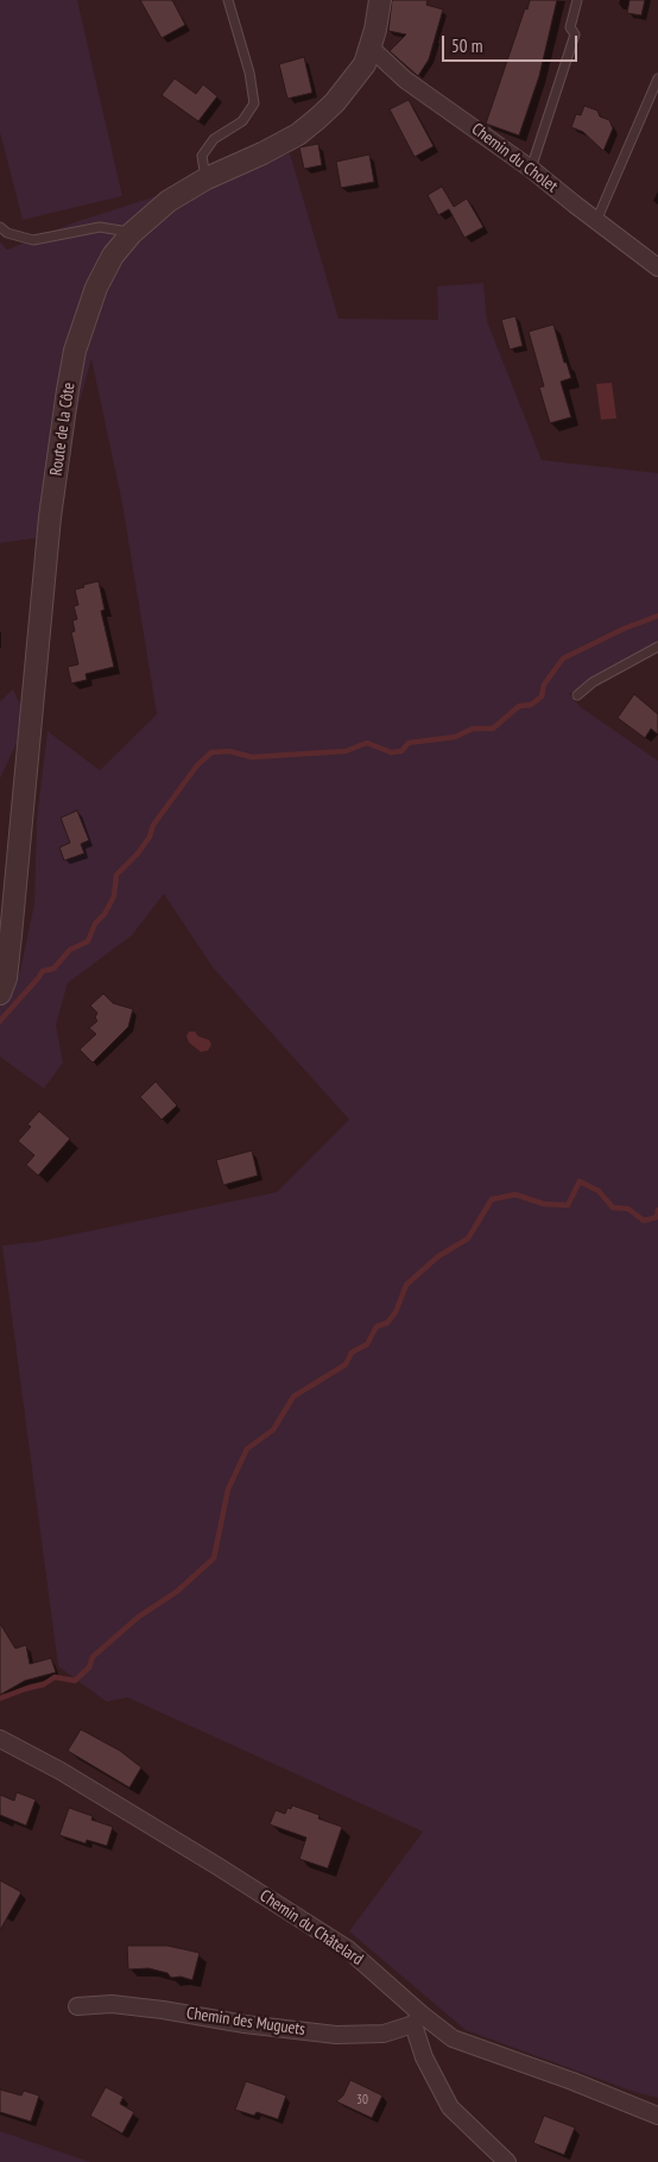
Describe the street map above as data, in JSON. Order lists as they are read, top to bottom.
{
  "streets": {
    "street": [
      "Chemin du Cholet",
      "Route de la Côte",
      "Chemin du Châtelard",
      "Chemin des Muguets"
    ]
  },
  "crossings": [
    ["Chemin du Cholet", "Route de la Côte"],
    ["Chemin du Châtelard", "Chemin des Muguets"]
  ],
  "house_numbers": ["30"],
  "scale_bar": "50 m"
}
